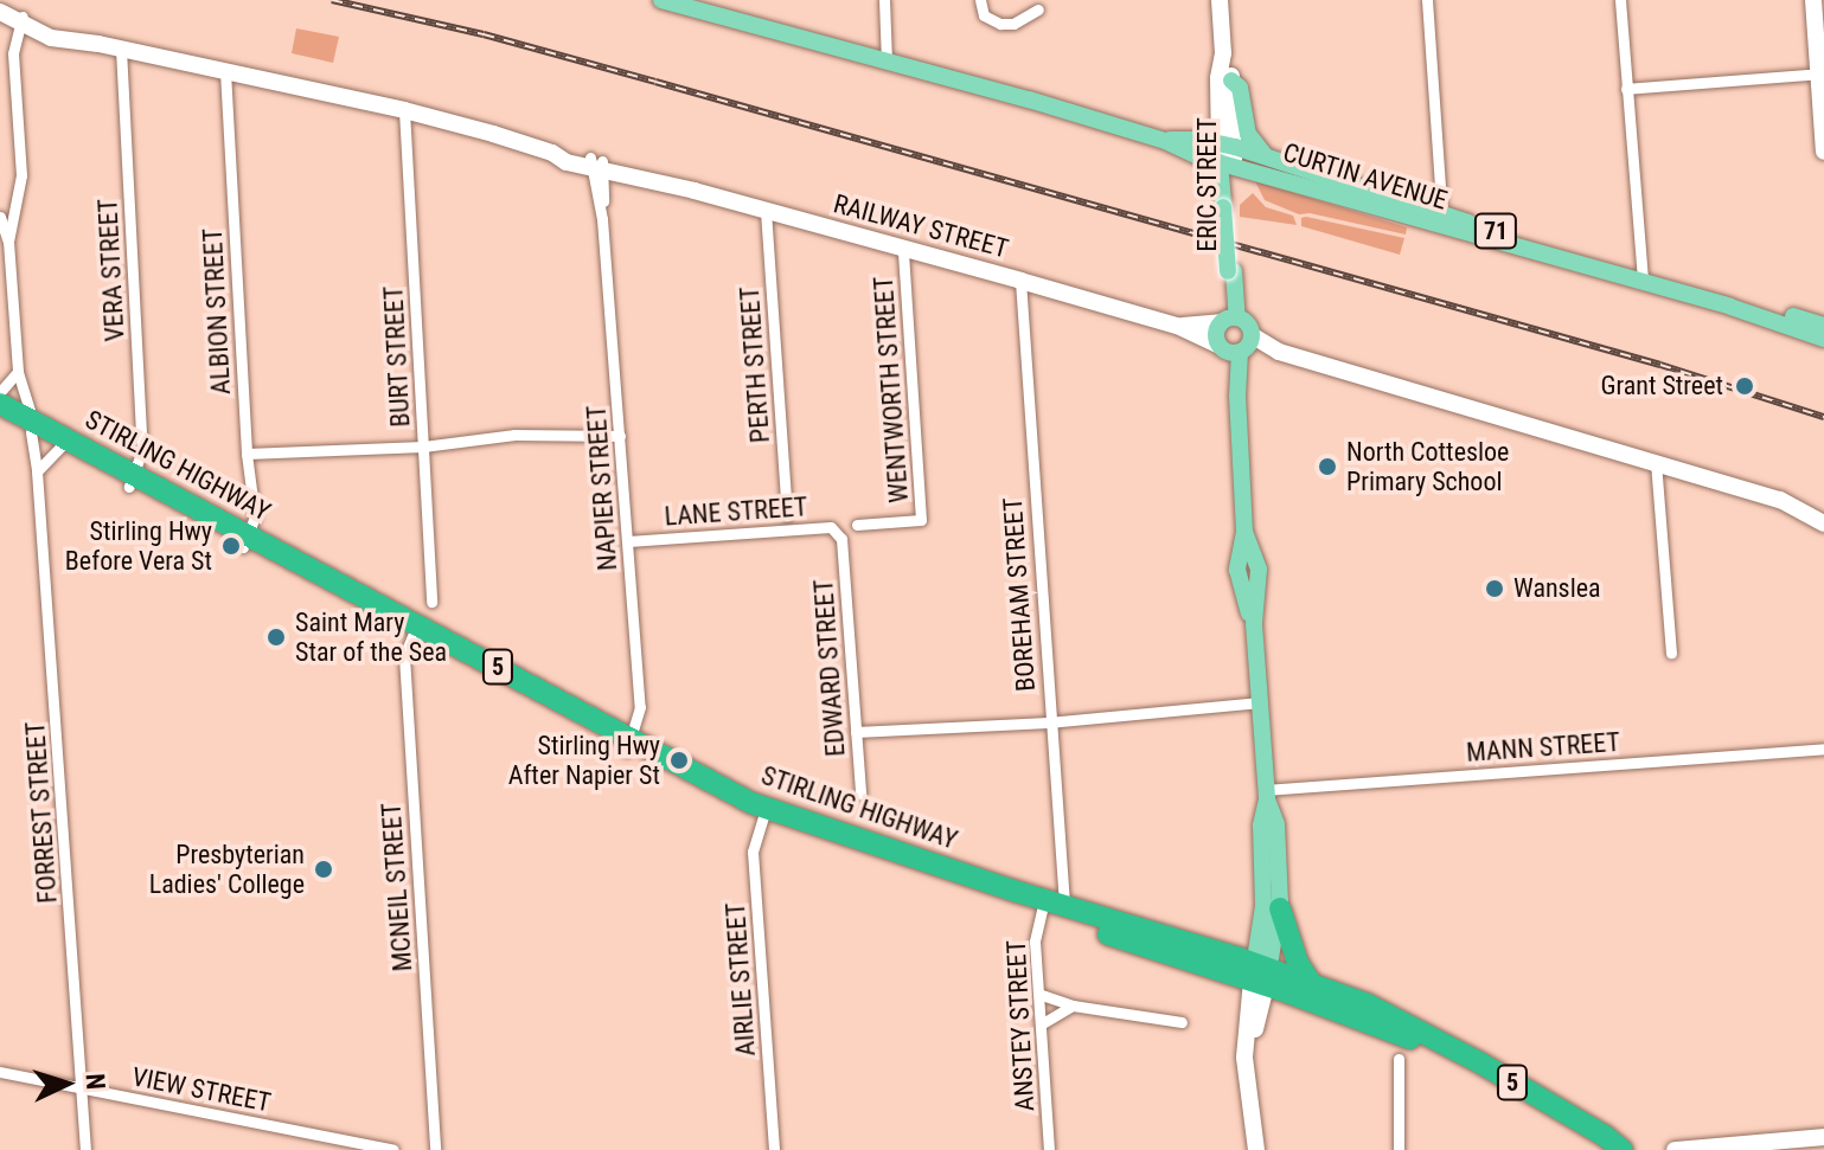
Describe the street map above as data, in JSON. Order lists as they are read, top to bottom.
{
  "streets": {
    "highway": ["STIRLING HIGHWAY", "5"],
    "main road": ["CURTIN AVENUE", "ERIC STREET", "71"],
    "street": [
      "RAILWAY STREET",
      "VERA STREET",
      "ALBION STREET",
      "BURT STREET",
      "PERTH STREET",
      "WENTWORTH STREET",
      "NAPIER STREET",
      "LANE STREET",
      "BOREHAM STREET",
      "EDWARD STREET",
      "MANN STREET",
      "FORREST STREET",
      "MCNEIL STREET",
      "AIRLIE STREET",
      "ANSTEY STREET",
      "VIEW STREET"
    ]
  },
  "crossings": [
    ["CURTIN AVENUE", "ERIC STREET"],
    ["ERIC STREET", "RAILWAY STREET"],
    ["RAILWAY STREET", "VERA STREET"],
    ["RAILWAY STREET", "ALBION STREET"],
    ["RAILWAY STREET", "BURT STREET"],
    ["RAILWAY STREET", "PERTH STREET"],
    ["RAILWAY STREET", "WENTWORTH STREET"],
    ["RAILWAY STREET", "NAPIER STREET"],
    ["RAILWAY STREET", "BOREHAM STREET"],
    ["RAILWAY STREET", "FORREST STREET"],
    ["VERA STREET", "STIRLING HIGHWAY"],
    ["ALBION STREET", "STIRLING HIGHWAY"],
    ["STIRLING HIGHWAY", "NAPIER STREET"],
    ["STIRLING HIGHWAY", "BOREHAM STREET"],
    ["STIRLING HIGHWAY", "FORREST STREET"],
    ["STIRLING HIGHWAY", "MCNEIL STREET"],
    ["STIRLING HIGHWAY", "AIRLIE STREET"],
    ["STIRLING HIGHWAY", "ANSTEY STREET"],
    ["NAPIER STREET", "LANE STREET"],
    ["LANE STREET", "EDWARD STREET"],
    ["BOREHAM STREET", "ANSTEY STREET"],
    ["FORREST STREET", "VIEW STREET"]
  ],
  "places": [
    "Grant Street",
    "North Cottesloe Primary School",
    "Stirling Hwy Before Vera St",
    "Wanslea",
    "Saint Mary Star of the Sea",
    "Stirling Hwy After Napier St",
    "Presbyterian Ladies' College"
  ],
  "north": "right"
}
